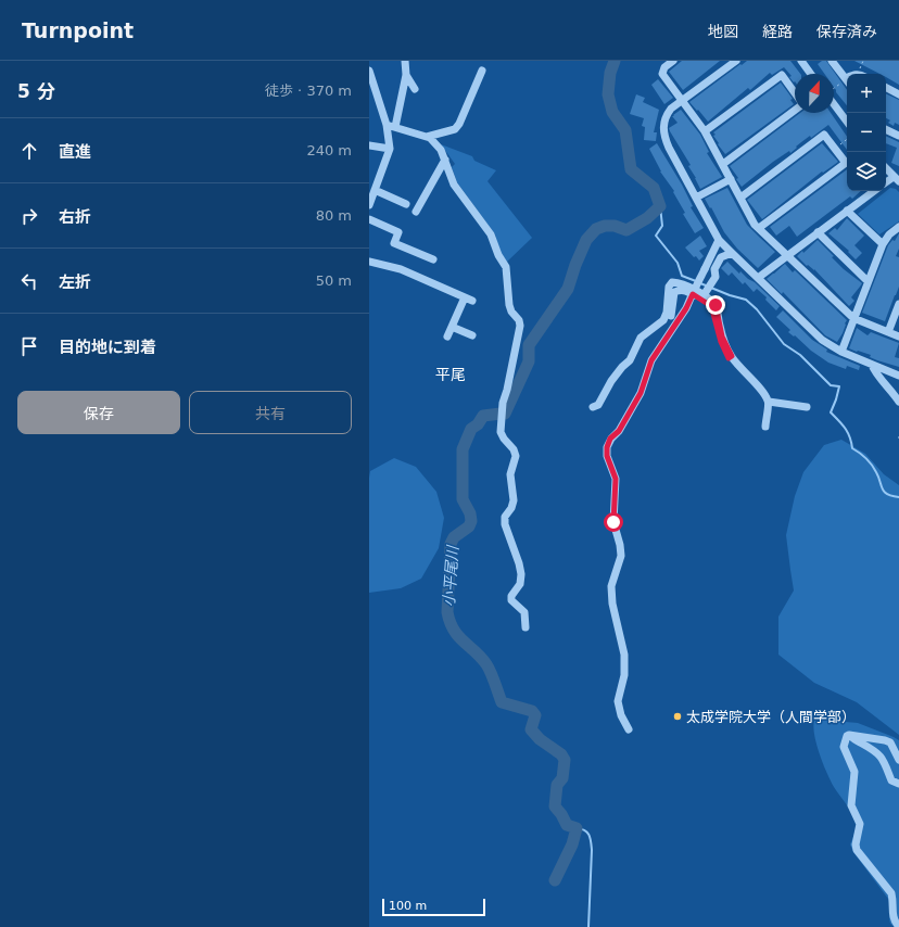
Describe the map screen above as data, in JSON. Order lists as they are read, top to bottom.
{
  "districts": ["平尾"],
  "water": ["小平尾川"],
  "places": ["太成学院大学（人間学部）"],
  "scale_bar": "100 m",
  "north": "top",
  "page": {
    "header": "Turnpoint",
    "nav": ["地図", "経路", "保存済み"],
    "heading": ["5 分", "徒歩 · 370 m"],
    "map_buttons": ["+", "−"],
    "list": [
      ["直進", "240 m"],
      ["右折", "80 m"],
      ["左折", "50 m"],
      "目的地に到着"
    ],
    "buttons": ["保存", "共有"],
    "scale": "100 m"
  }
}
